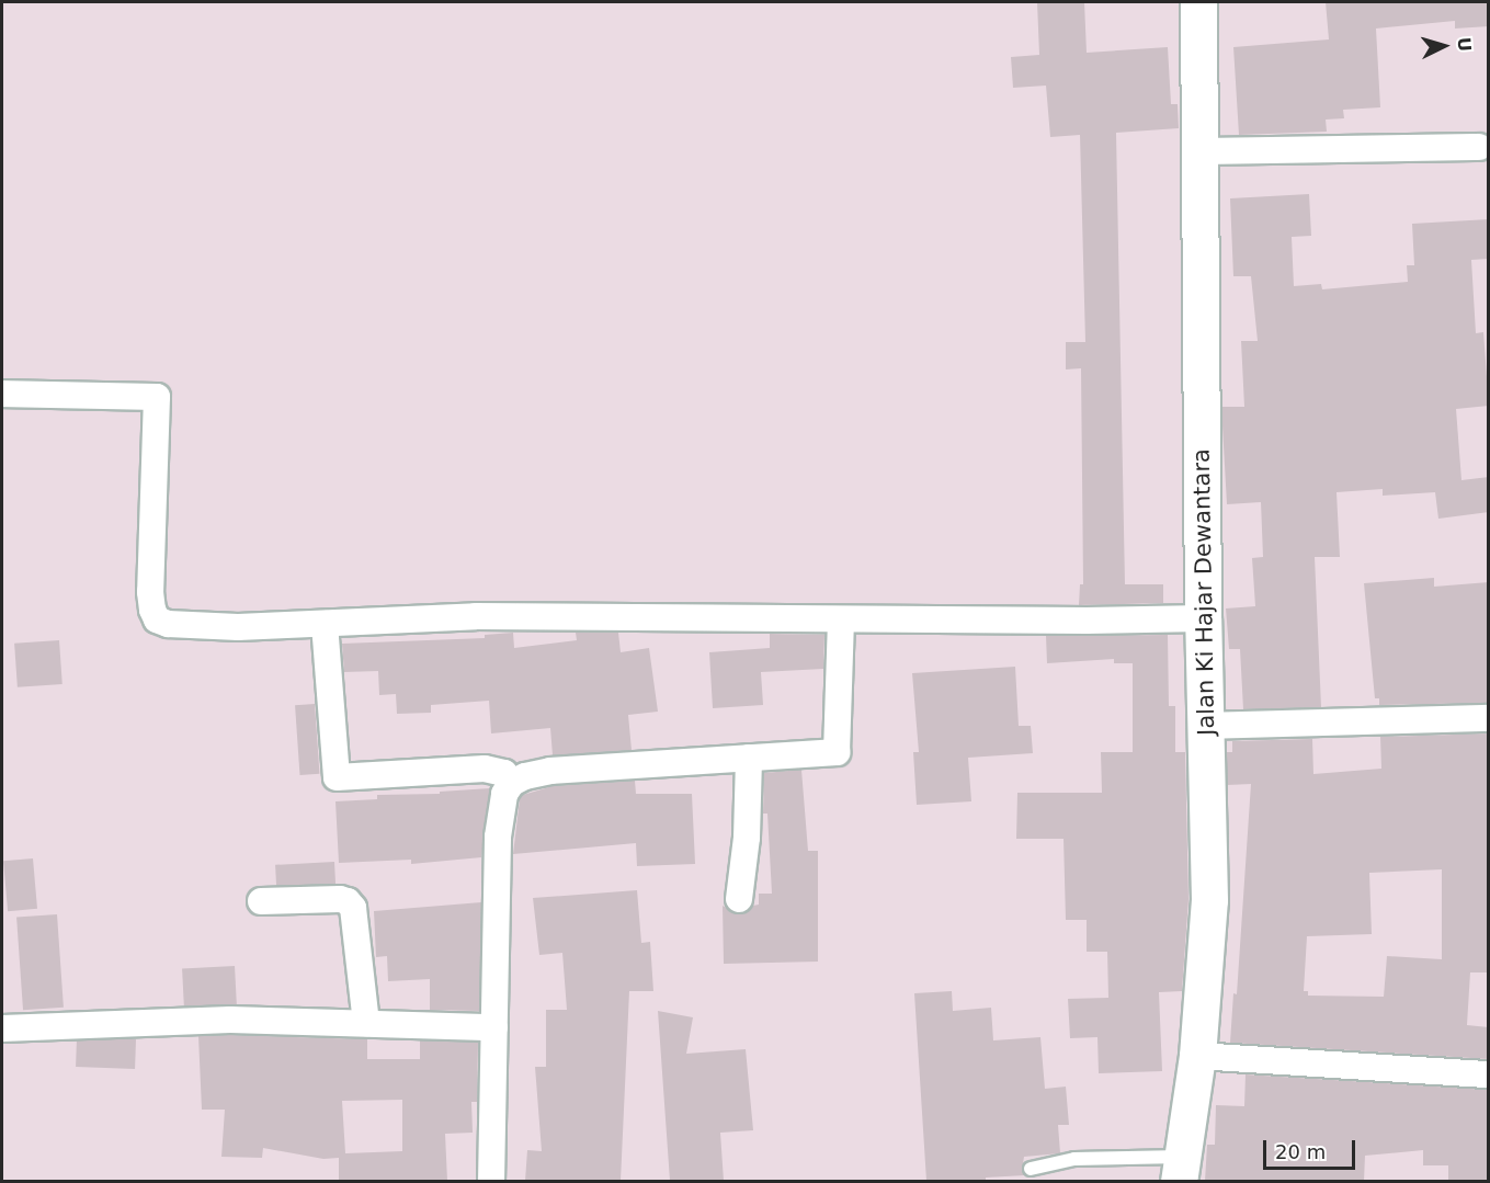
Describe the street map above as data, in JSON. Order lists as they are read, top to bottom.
{
  "streets": {
    "street": ["Jalan Ki Hajar Dewantara"]
  },
  "scale_bar": "20 m",
  "north": "right"
}
